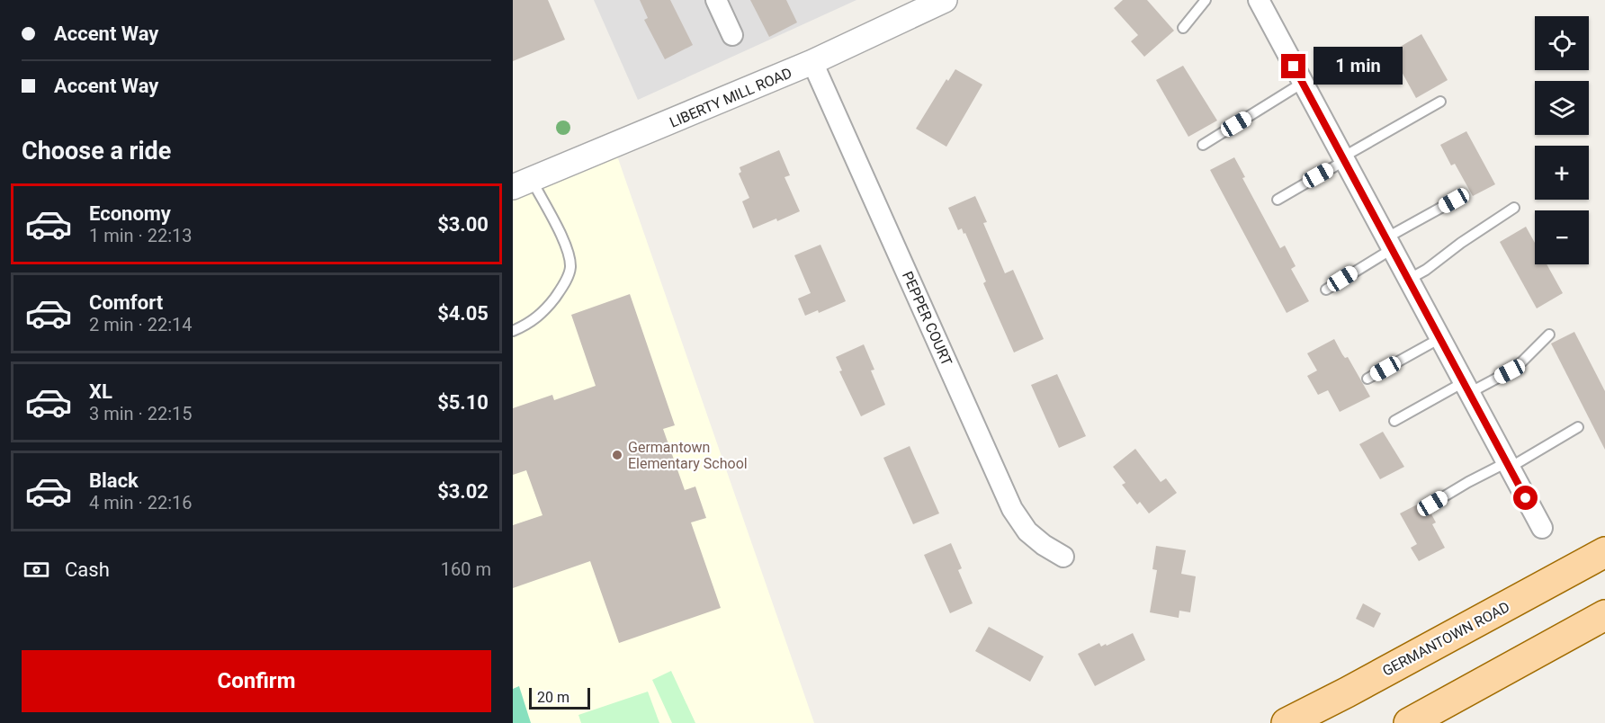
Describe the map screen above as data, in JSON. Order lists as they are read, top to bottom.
{
  "streets": {
    "main road": ["GERMANTOWN ROAD"],
    "street": ["LIBERTY MILL ROAD", "PEPPER COURT"]
  },
  "crossings": [
    ["LIBERTY MILL ROAD", "PEPPER COURT"]
  ],
  "places": ["Germantown Elementary School"],
  "scale_bar": "20 m",
  "page": {
    "banner": ["Accent Way", "Accent Way"],
    "map_buttons": ["+", "−"],
    "bubble": "1 min",
    "heading": "Choose a ride",
    "list": [
      {
        "name": "Economy",
        "note": "1 min · 22:13",
        "value": "$3.00"
      },
      {
        "name": "Comfort",
        "note": "2 min · 22:14",
        "value": "$4.05"
      },
      {
        "name": "XL",
        "note": "3 min · 22:15",
        "value": "$5.10"
      },
      {
        "name": "Black",
        "note": "4 min · 22:16",
        "value": "$3.02"
      }
    ],
    "pay": ["Cash", "160 m"],
    "buttons": "Confirm",
    "scale": "20 m"
  }
}
